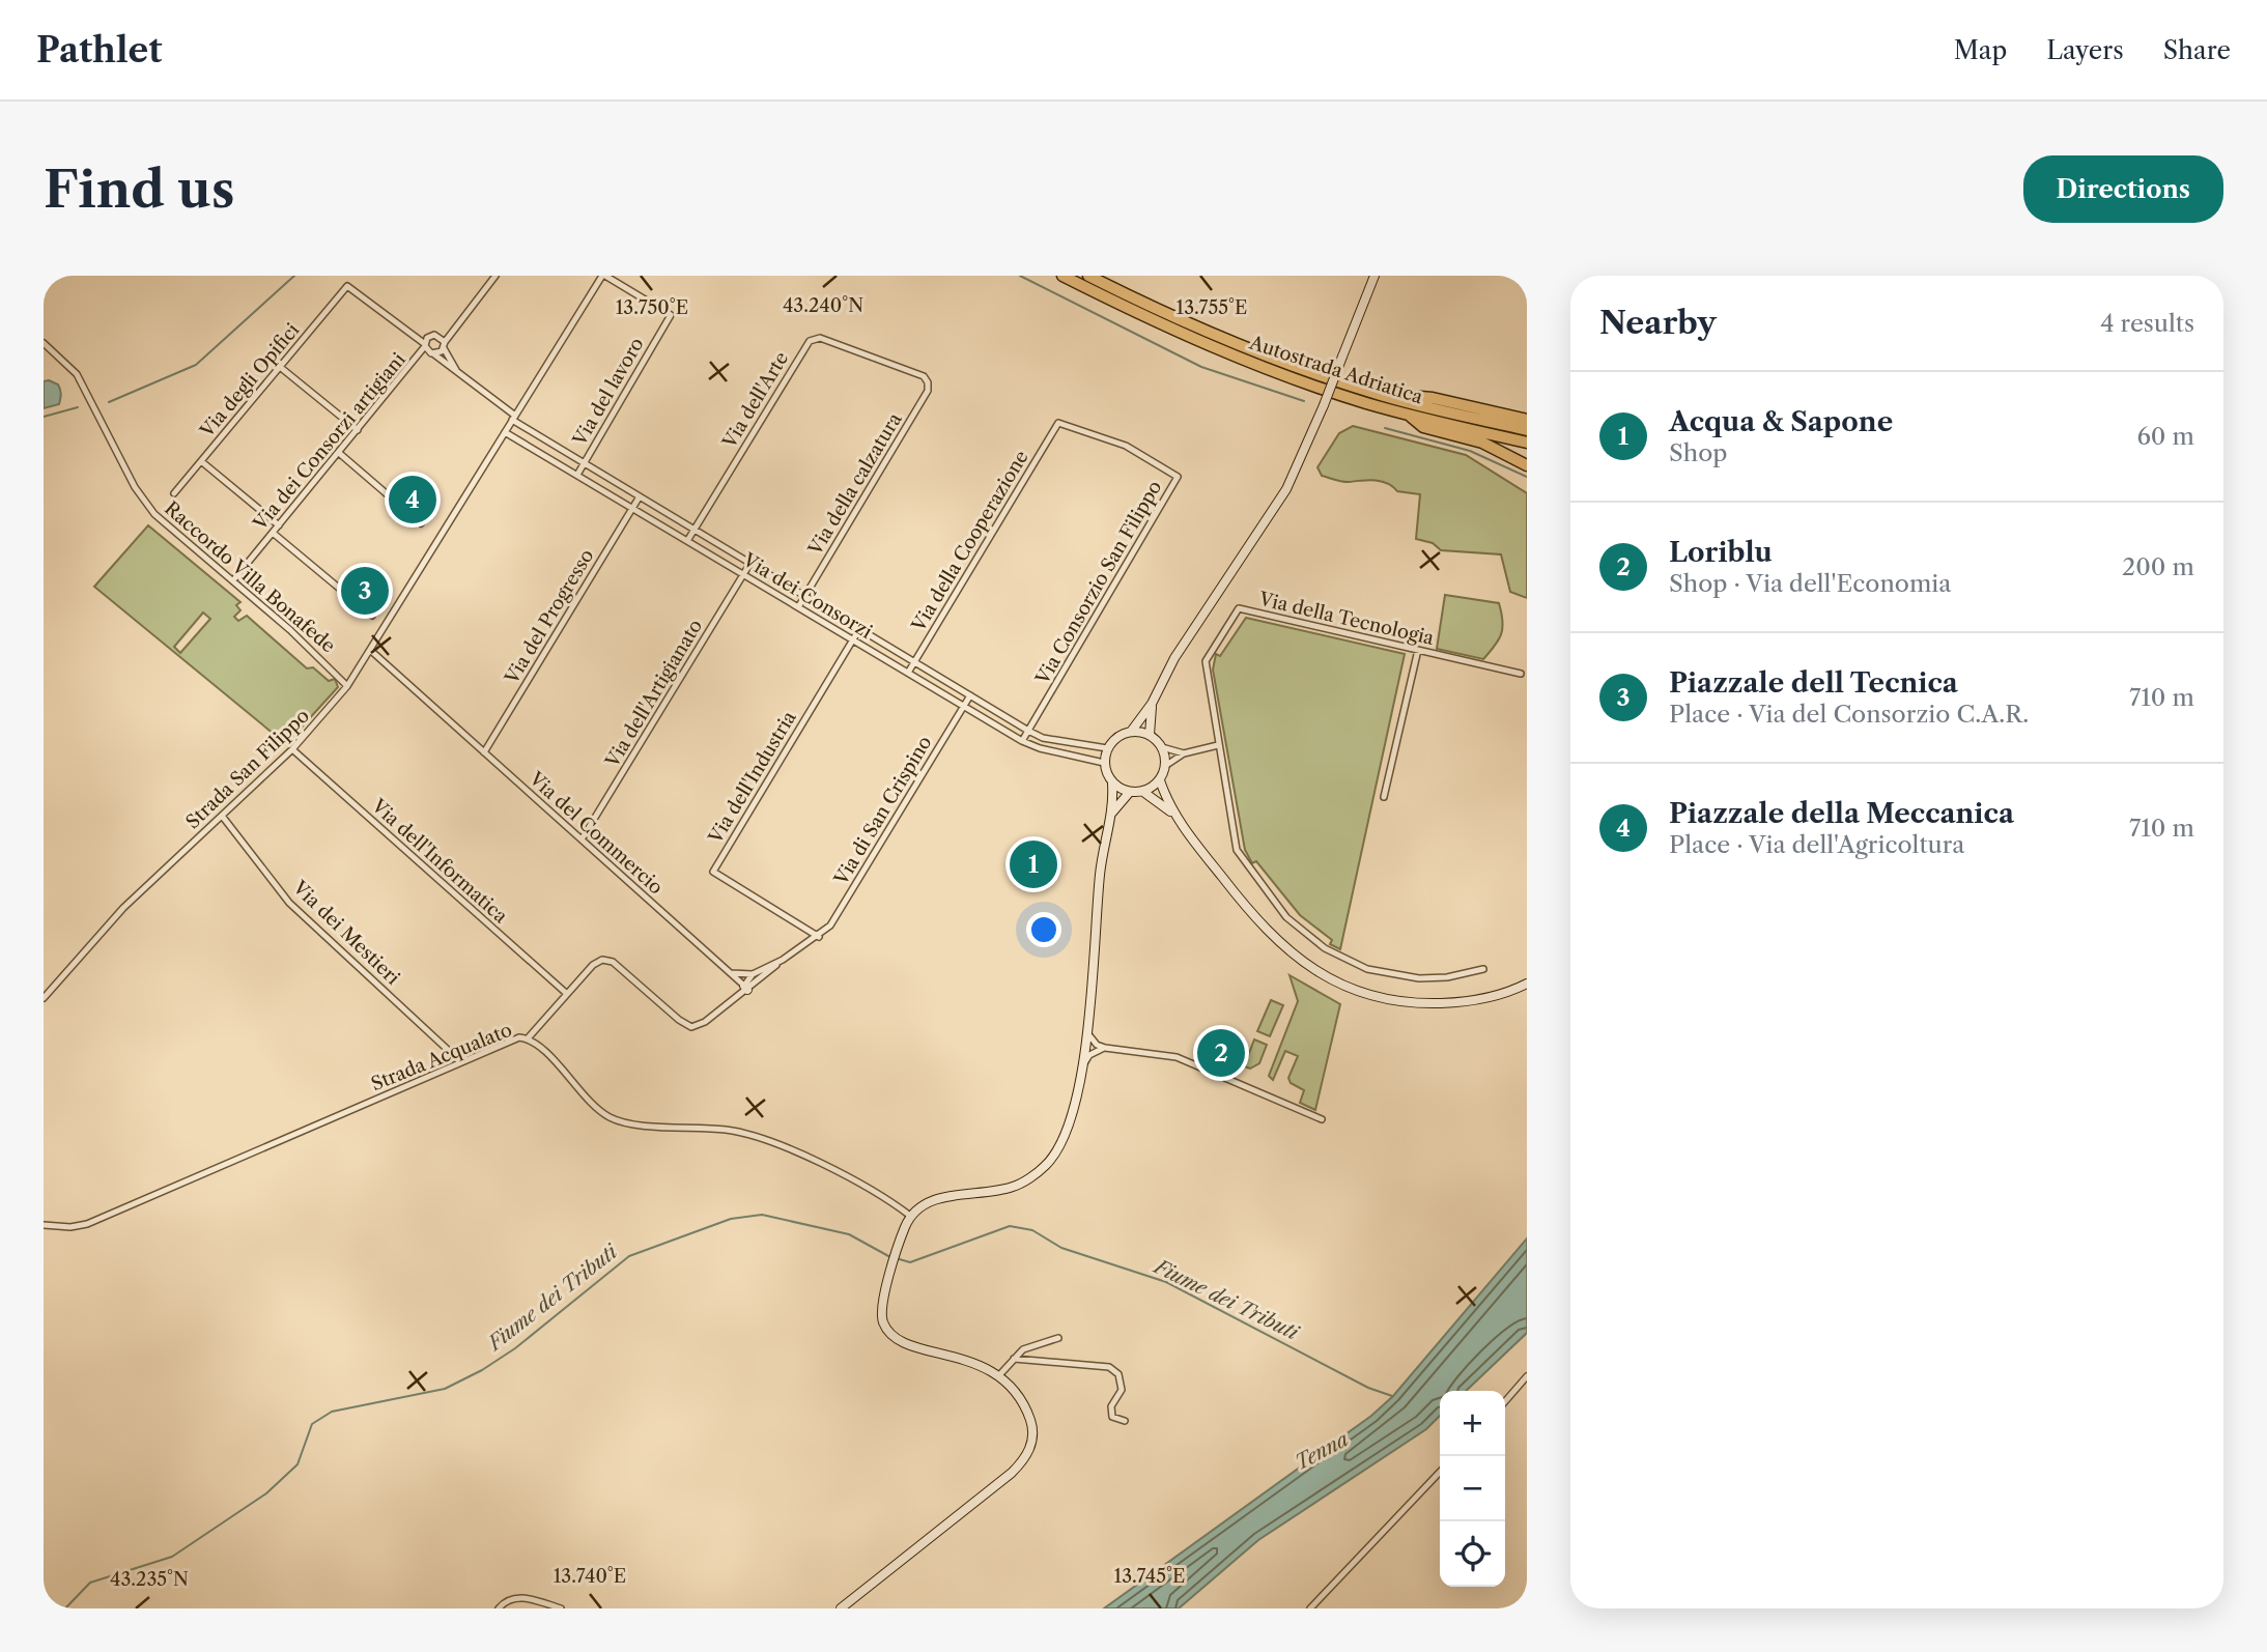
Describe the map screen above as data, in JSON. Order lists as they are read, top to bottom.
{
  "streets": {
    "highway": ["Autostrada Adriatica"],
    "street": [
      "Via degli Opifici",
      "Via del lavoro",
      "Via dell'Arte",
      "Via dei Consorzi artigiani",
      "Via della calzatura",
      "Via della Cooperazione",
      "Raccordo Villa Bonafede",
      "Via Consorzio San Filippo",
      "Via dei Consorzi",
      "Via del Progresso",
      "Via della Tecnologia",
      "Via dell'Artigianato",
      "Strada San Filippo",
      "Via dell'Industria",
      "Via di San Crispino",
      "Via del Commercio",
      "Via dell'Informatica",
      "Via dei Mestieri",
      "Strada Acqualato"
    ]
  },
  "crossings": [
    ["Via degli Opifici", "Via dei Consorzi"],
    ["Via del lavoro", "Via dei Consorzi"],
    ["Via del lavoro", "Strada San Filippo"],
    ["Via dell'Arte", "Via della calzatura"],
    ["Via dell'Arte", "Via dei Consorzi"],
    ["Via dei Consorzi artigiani", "Raccordo Villa Bonafede"],
    ["Via dei Consorzi artigiani", "Via dei Consorzi"],
    ["Via della calzatura", "Via dei Consorzi"],
    ["Via della Cooperazione", "Via Consorzio San Filippo"],
    ["Via della Cooperazione", "Via dei Consorzi"],
    ["Raccordo Villa Bonafede", "Strada San Filippo"],
    ["Via Consorzio San Filippo", "Via dei Consorzi"],
    ["Via dei Consorzi", "Via del Progresso"],
    ["Via dei Consorzi", "Via dell'Artigianato"],
    ["Via dei Consorzi", "Strada San Filippo"],
    ["Via dei Consorzi", "Via dell'Industria"],
    ["Via dei Consorzi", "Via di San Crispino"],
    ["Via del Progresso", "Via del Commercio"],
    ["Via dell'Artigianato", "Via del Commercio"],
    ["Strada San Filippo", "Via del Commercio"],
    ["Strada San Filippo", "Via dell'Informatica"],
    ["Strada San Filippo", "Via dei Mestieri"],
    ["Via dell'Industria", "Via di San Crispino"],
    ["Via dei Mestieri", "Strada Acqualato"]
  ],
  "water": ["Fiume dei Tributi", "Tenna"],
  "page": {
    "header": "Pathlet",
    "nav": ["Map", "Layers", "Share"],
    "buttons": "Directions",
    "title": "Find us",
    "heading": ["Nearby", "4 results"],
    "list": [
      {
        "mark": "1",
        "name": "Acqua & Sapone",
        "note": "Shop",
        "value": "60 m"
      },
      {
        "mark": "2",
        "name": "Loriblu",
        "note": "Shop · Via dell'Economia",
        "value": "200 m"
      },
      {
        "mark": "3",
        "name": "Piazzale dell Tecnica",
        "note": "Place · Via del Consorzio C.A.R.",
        "value": "710 m"
      },
      {
        "mark": "4",
        "name": "Piazzale della Meccanica",
        "note": "Place · Via dell'Agricoltura",
        "value": "710 m"
      }
    ],
    "pins": [
      "4",
      "3",
      "1",
      "2"
    ],
    "map_buttons": ["+", "−"]
  },
  "coordinates": [
    "43.240°N",
    "13.755°E",
    "13.750°E",
    "13.740°E",
    "13.745°E",
    "43.235°N"
  ]
}
